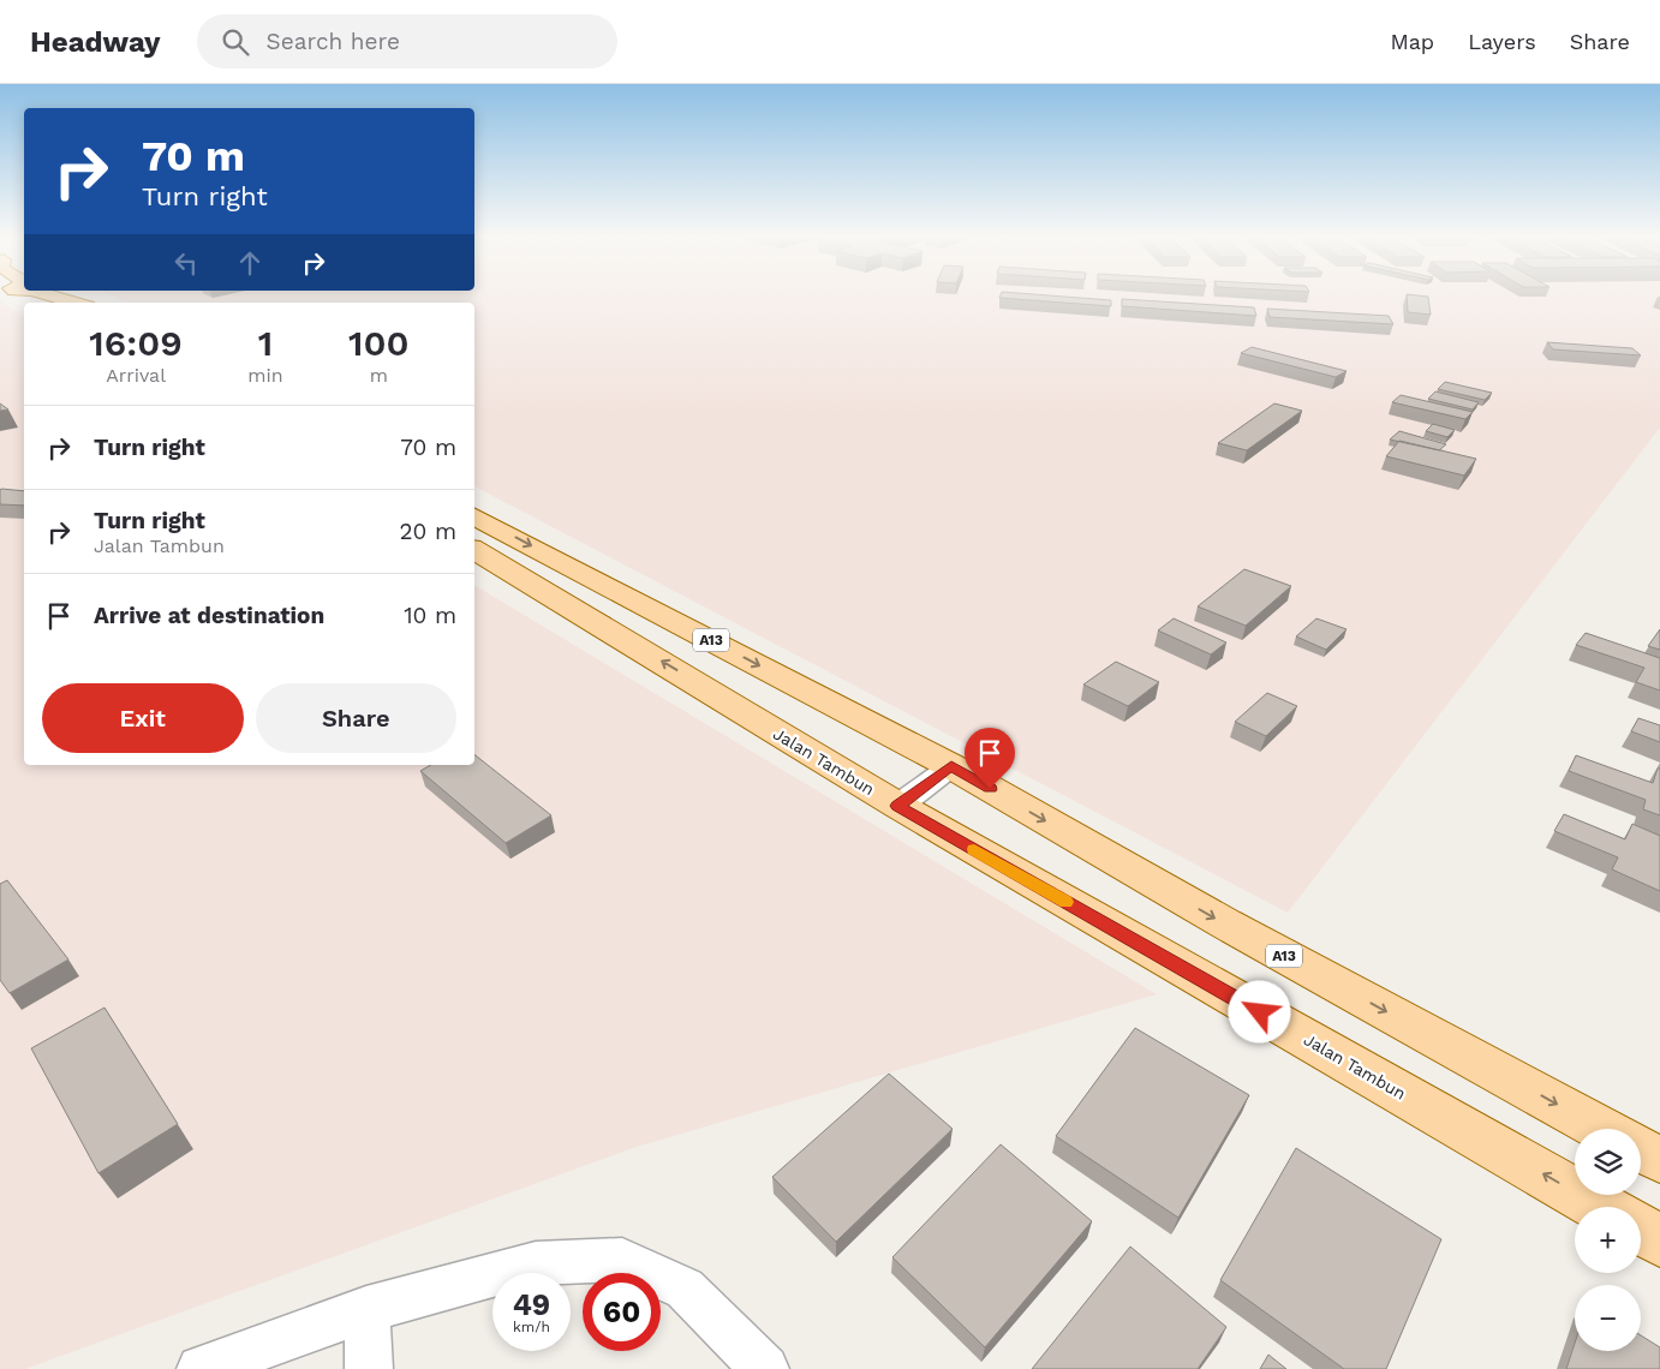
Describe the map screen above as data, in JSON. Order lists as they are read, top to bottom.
{
  "streets": {
    "main road": ["A13", "Jalan Tambun"]
  },
  "page": {
    "header": "Headway",
    "search": "Search here",
    "nav": ["Map", "Layers", "Share"],
    "turn": ["70 m", "Turn right"],
    "eta": [
      "16:09",
      "Arrival",
      "1",
      "min",
      "100",
      "m"
    ],
    "list": [
      {
        "name": "Turn right",
        "value": "70 m"
      },
      {
        "name": "Turn right",
        "note": "Jalan Tambun",
        "value": "20 m"
      },
      {
        "name": "Arrive at destination",
        "value": "10 m"
      }
    ],
    "buttons": ["Exit", "Share"],
    "map_buttons": ["+", "−"],
    "speed": "49 km/h",
    "limit": "60"
  }
}
